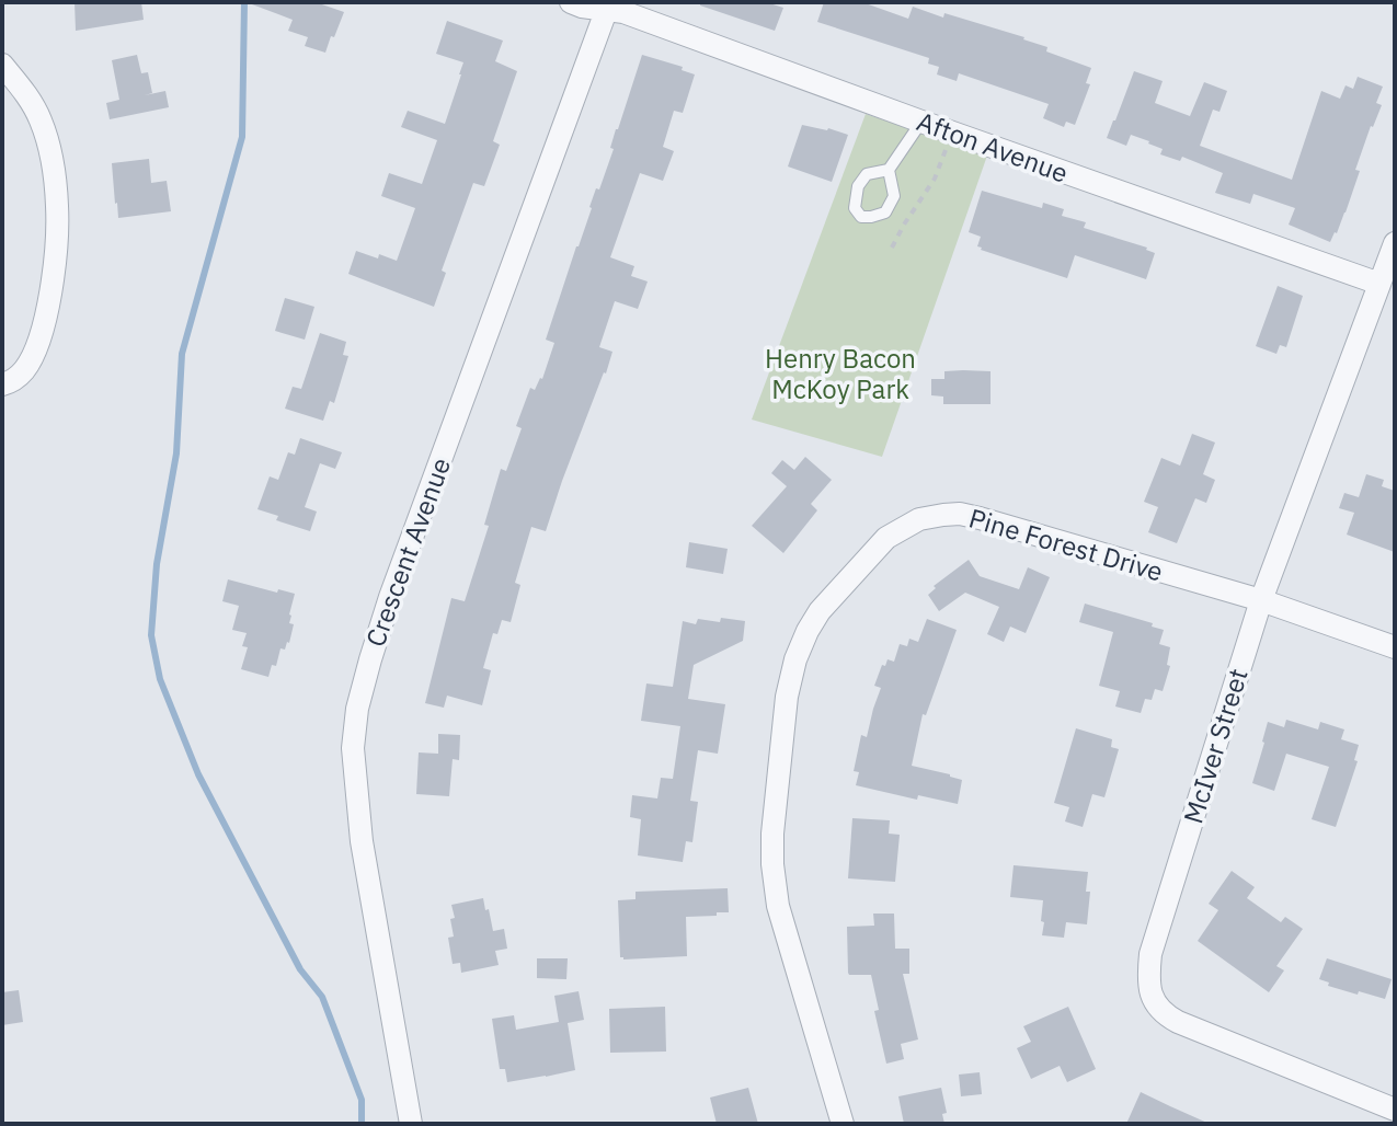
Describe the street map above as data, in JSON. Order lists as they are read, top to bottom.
{
  "streets": {
    "street": [
      "Afton Avenue",
      "Pine Forest Drive",
      "Crescent Avenue",
      "McIver Street"
    ]
  },
  "crossings": [
    ["Afton Avenue", "Crescent Avenue"],
    ["Afton Avenue", "McIver Street"],
    ["Pine Forest Drive", "McIver Street"]
  ],
  "parks": ["Henry Bacon McKoy Park"]
}
